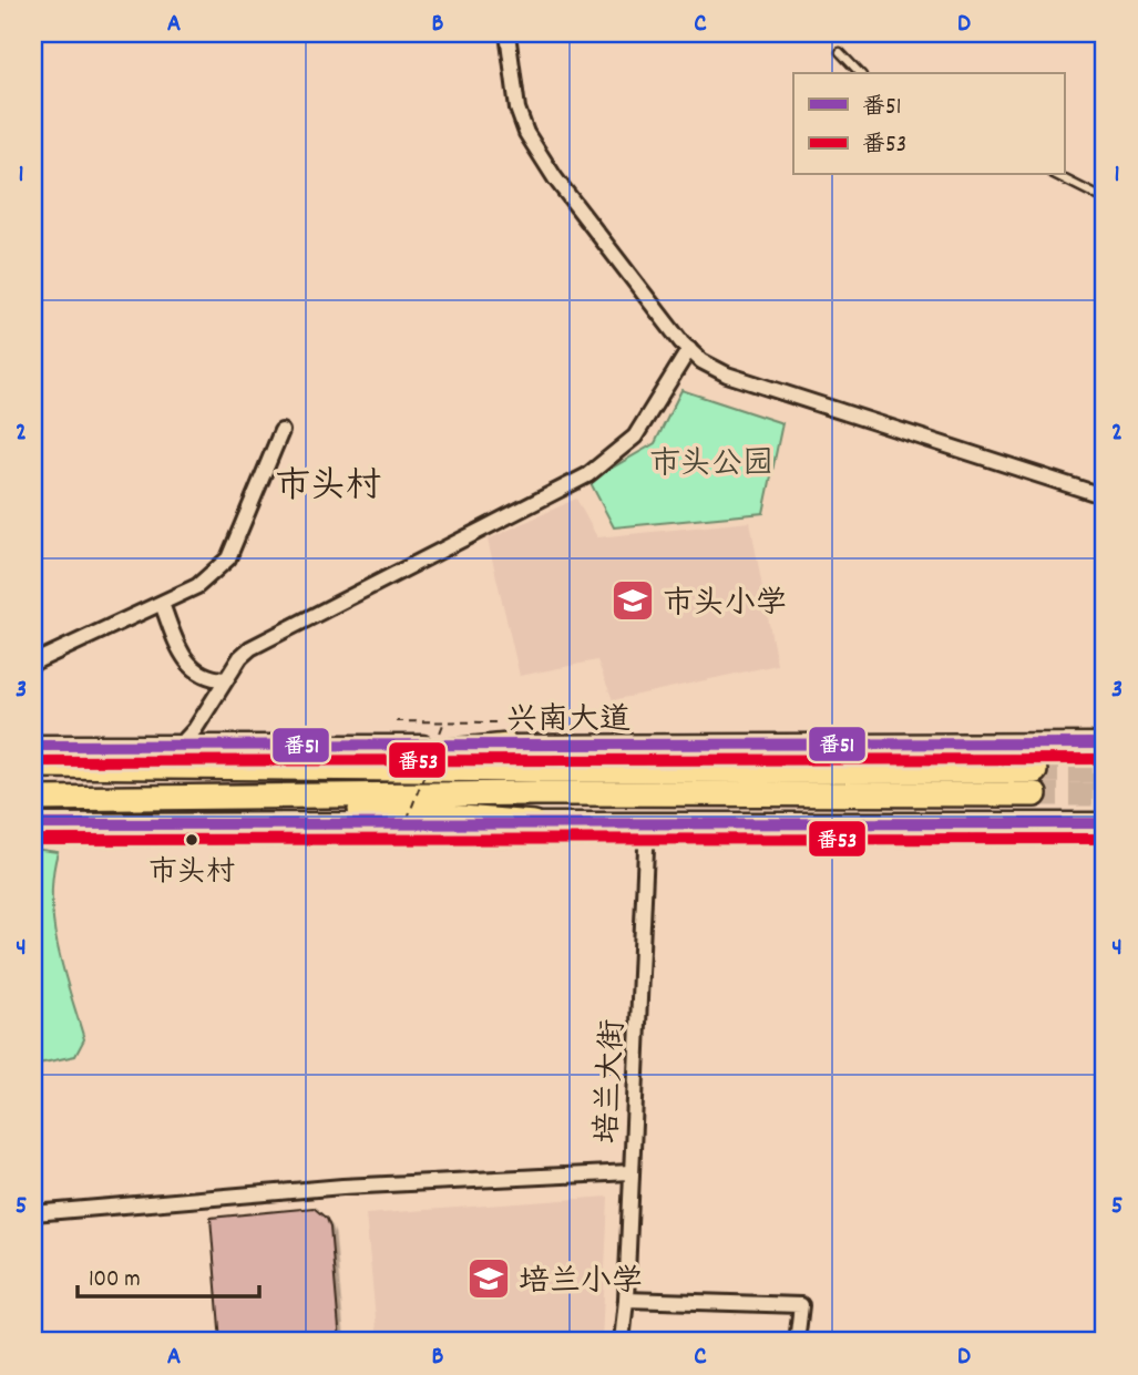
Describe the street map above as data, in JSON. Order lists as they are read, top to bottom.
{
  "streets": {
    "main road": ["兴南大道"],
    "street": ["培兰大街"]
  },
  "districts": ["市头村"],
  "parks": ["市头公园"],
  "places": {
    "school or university": ["市头小学", "培兰小学"],
    "other": ["市头村"]
  },
  "lines": ["transit line 番51", "transit line 番53"],
  "legend": ["番51", "番53"],
  "scale_bar": "100 m",
  "grid": {
    "columns": [
      "A",
      "B",
      "C",
      "D"
    ],
    "rows": [
      "1",
      "2",
      "3",
      "4",
      "5"
    ]
  }
}
